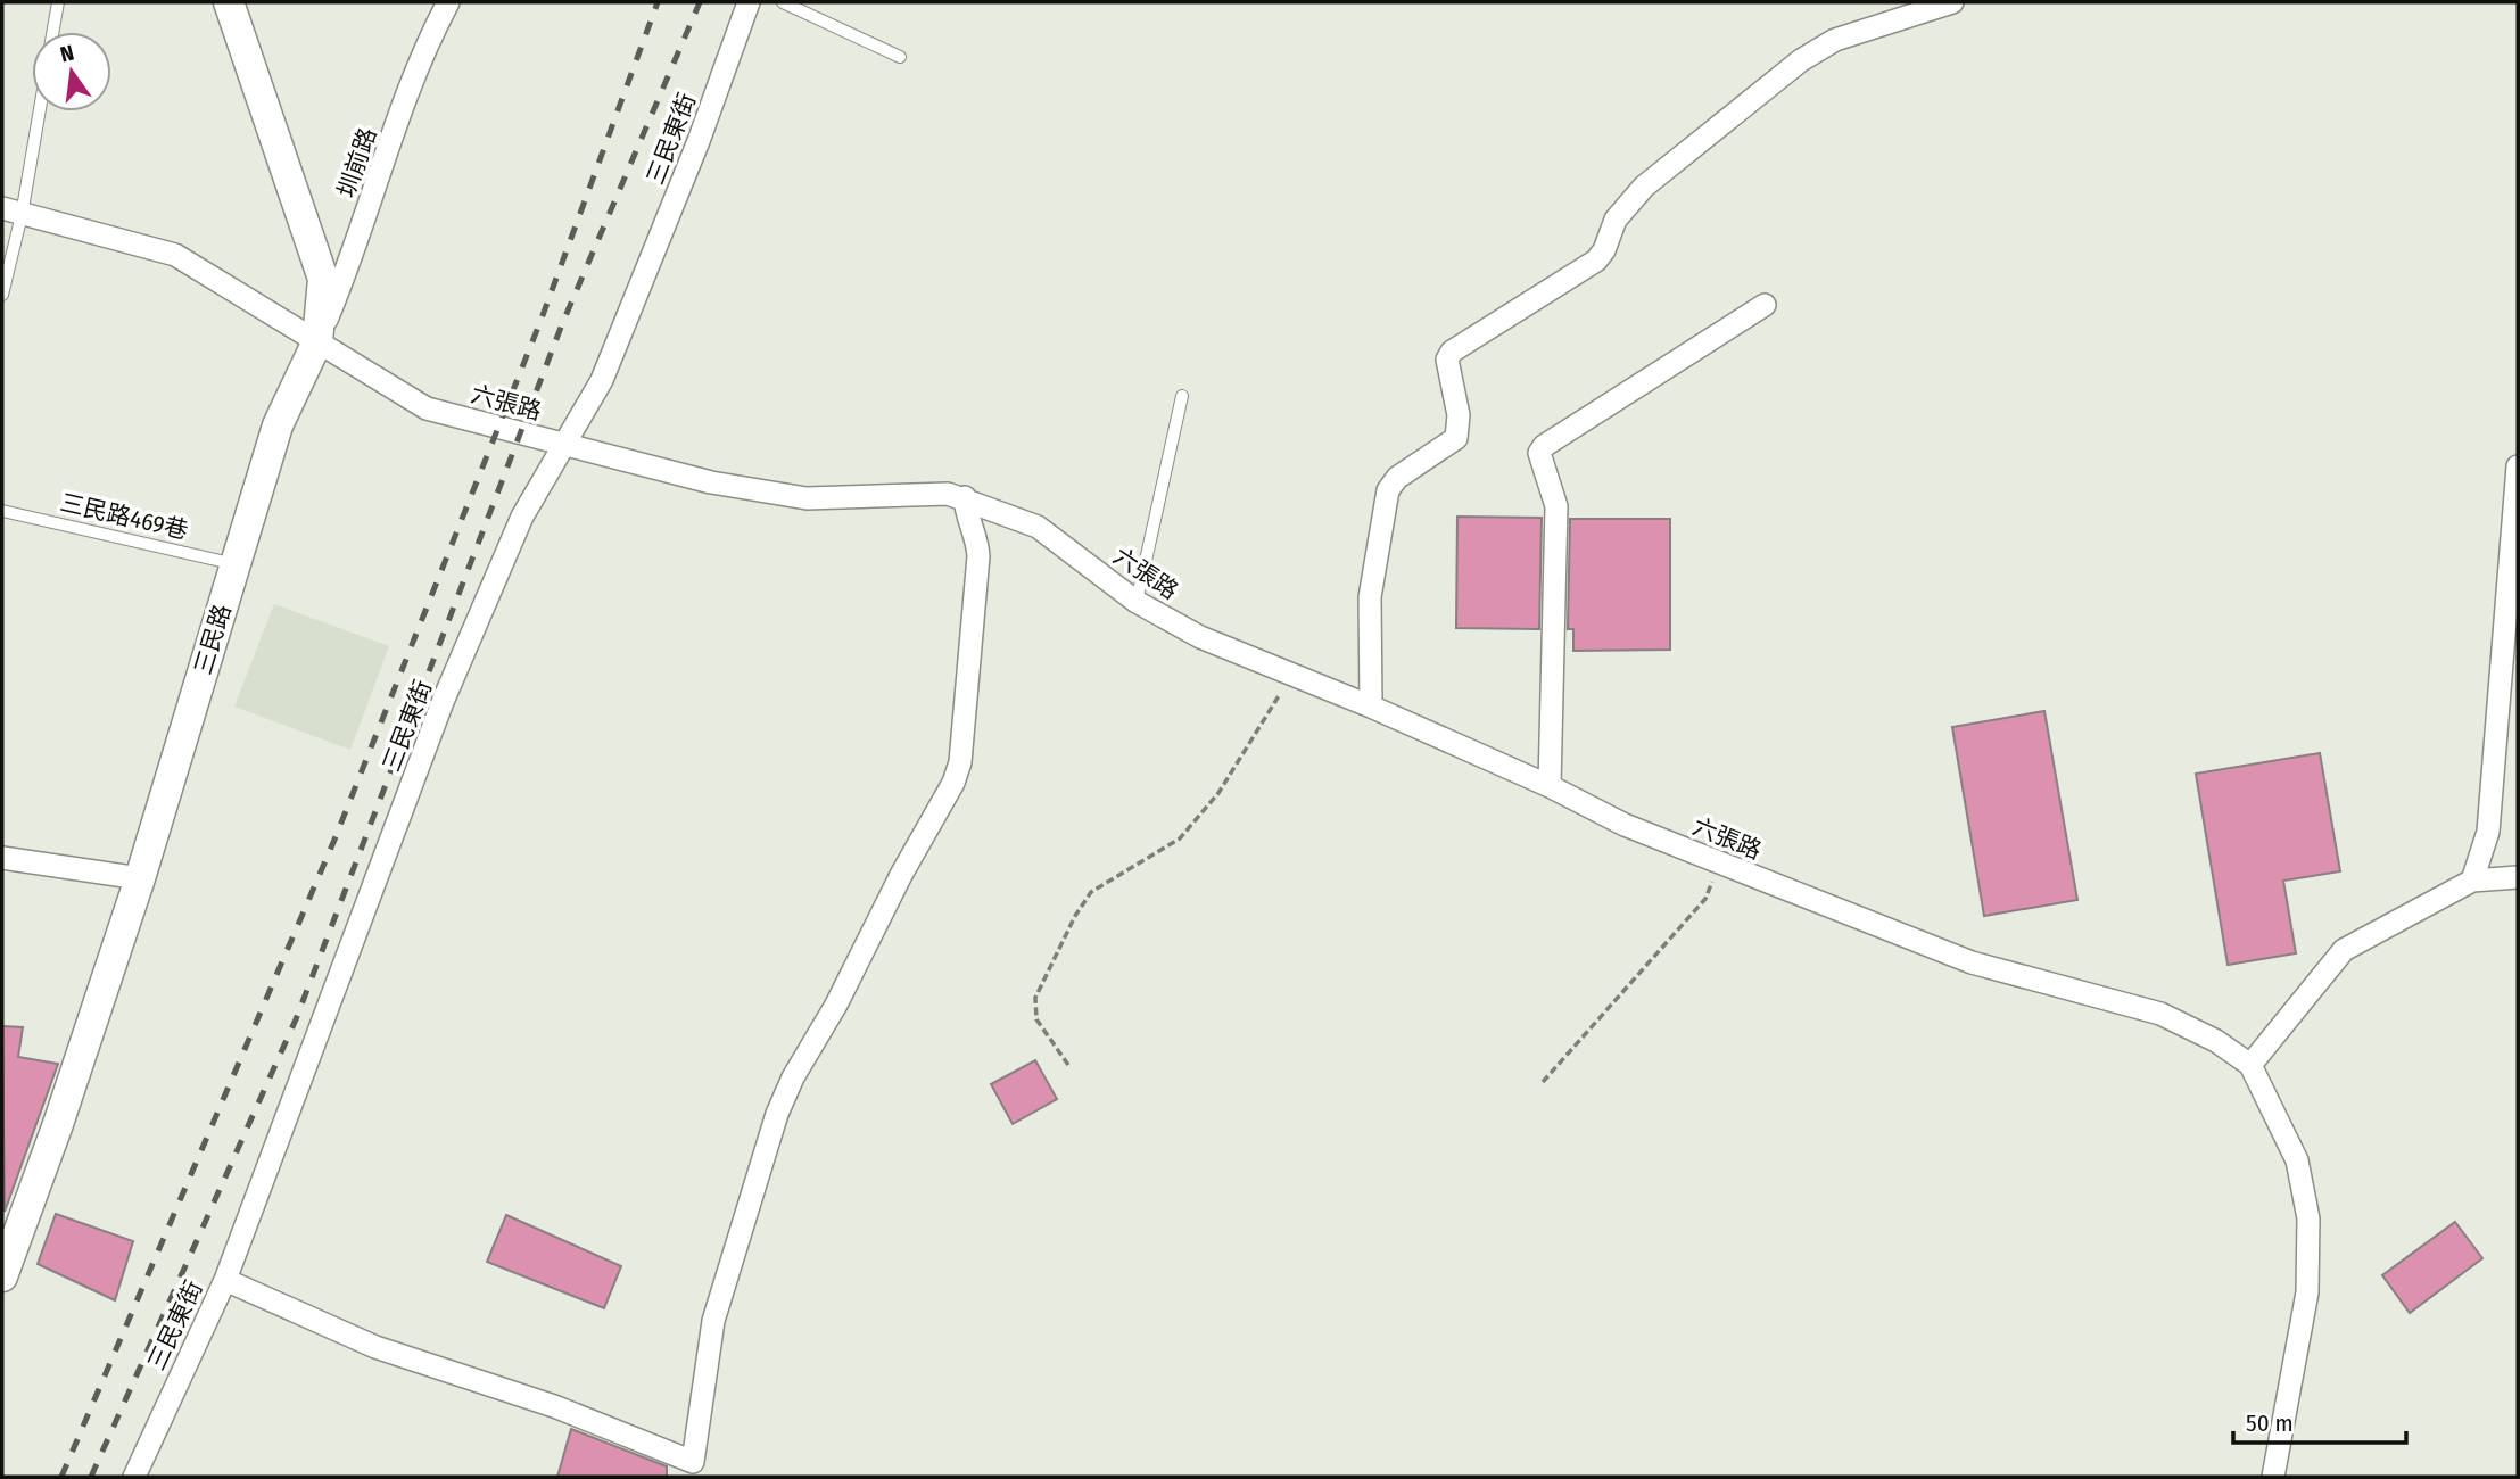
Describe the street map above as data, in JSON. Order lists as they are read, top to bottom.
{
  "streets": {
    "street": [
      "三民東街",
      "圳前路",
      "六張路",
      "三民路"
    ],
    "lane": ["三民路469巷"]
  },
  "crossings": [
    ["三民東街", "六張路"],
    ["圳前路", "六張路"],
    ["圳前路", "三民路"],
    ["六張路", "三民路"],
    ["三民路469巷", "三民路"]
  ],
  "scale_bar": "50 m",
  "north": "top"
}
